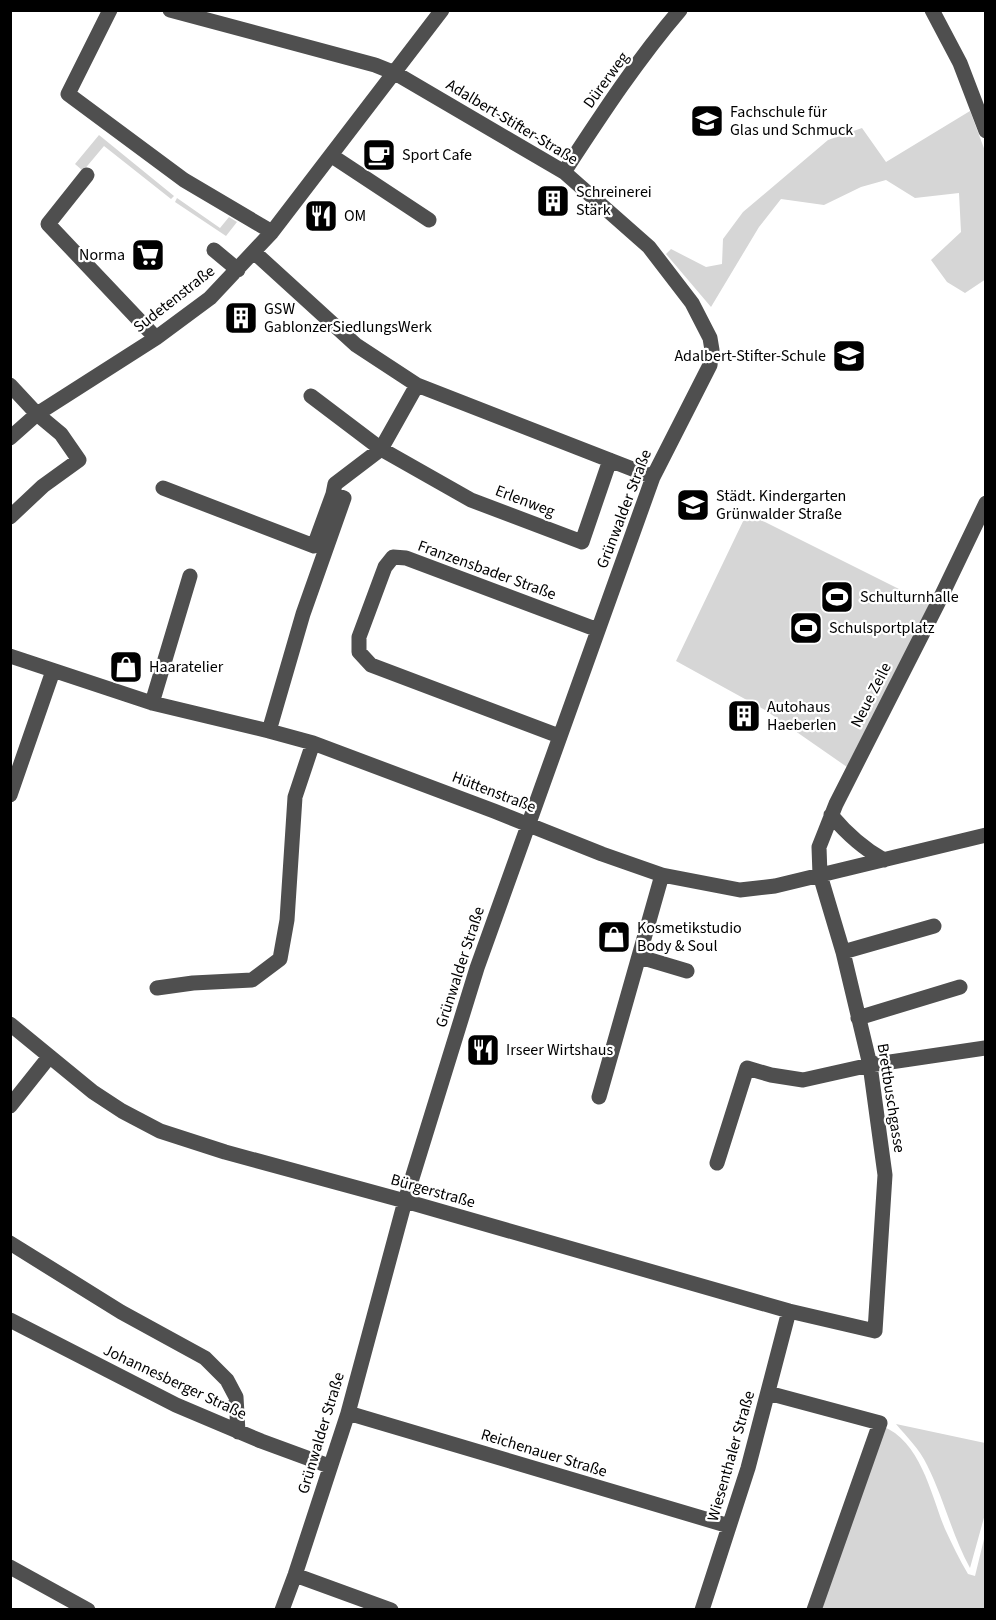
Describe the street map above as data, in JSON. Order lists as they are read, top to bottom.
{
  "streets": {
    "street": [
      "Dürerweg",
      "Adalbert-Stifter-Straße",
      "Sudetenstraße",
      "Erlenweg",
      "Grünwalder Straße",
      "Franzensbader Straße",
      "Neue Zeile",
      "Hüttenstraße",
      "Brettbuschgasse",
      "Bürgerstraße",
      "Johannesberger Straße",
      "Reichenauer Straße",
      "Wiesenthaler Straße"
    ]
  },
  "crossings": [
    ["Dürerweg", "Adalbert-Stifter-Straße"],
    ["Adalbert-Stifter-Straße", "Sudetenstraße"],
    ["Adalbert-Stifter-Straße", "Grünwalder Straße"],
    ["Grünwalder Straße", "Franzensbader Straße"],
    ["Grünwalder Straße", "Hüttenstraße"],
    ["Grünwalder Straße", "Bürgerstraße"],
    ["Grünwalder Straße", "Johannesberger Straße"],
    ["Grünwalder Straße", "Reichenauer Straße"],
    ["Neue Zeile", "Hüttenstraße"],
    ["Neue Zeile", "Brettbuschgasse"],
    ["Hüttenstraße", "Brettbuschgasse"],
    ["Brettbuschgasse", "Bürgerstraße"],
    ["Bürgerstraße", "Wiesenthaler Straße"],
    ["Reichenauer Straße", "Wiesenthaler Straße"]
  ],
  "places": {
    "school or university": ["Fachschule für Glas und Schmuck", "Adalbert-Stifter-Schule", "Städt. Kindergarten Grünwalder Straße"],
    "cafe": ["Sport Cafe"],
    "building": ["Schreinerei Stärk", "GSW GablonzerSiedlungsWerk", "Autohaus Haeberlen"],
    "restaurant": ["OM", "Irseer Wirtshaus"],
    "supermarket": ["Norma"],
    "sports": ["Schulturnhalle", "Schulsportplatz"],
    "shop": ["Haaratelier", "Kosmetikstudio Body & Soul"]
  }
}
